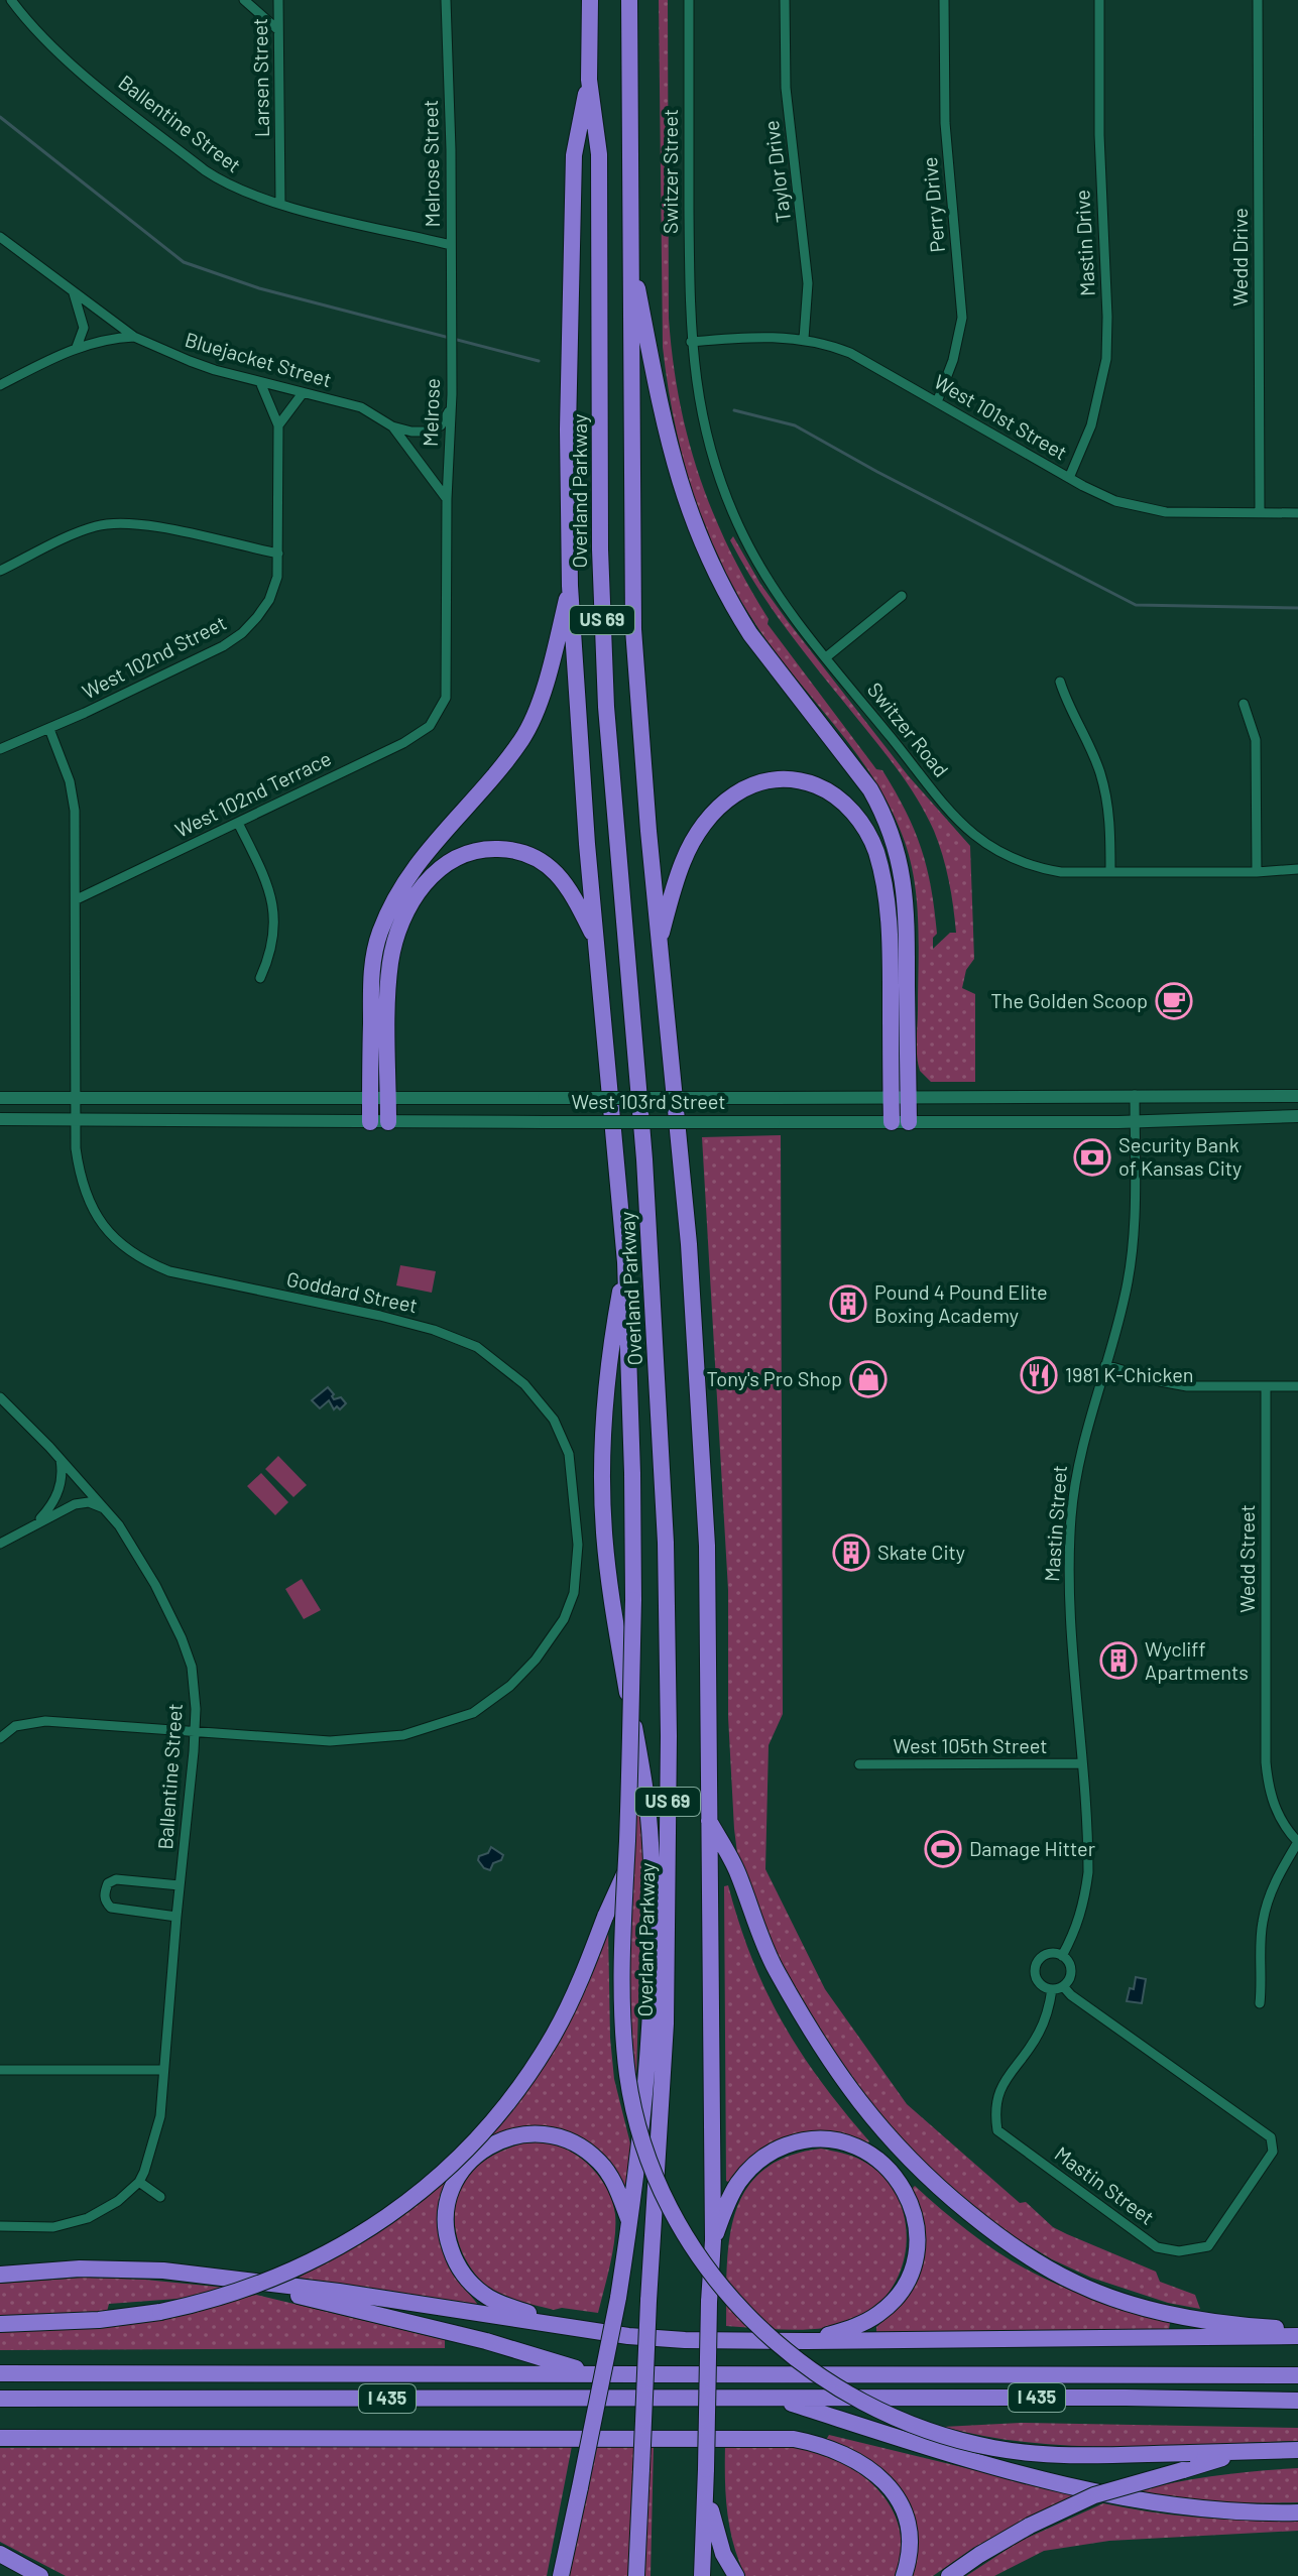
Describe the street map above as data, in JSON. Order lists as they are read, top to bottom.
{
  "streets": {
    "highway": ["Overland Parkway", "US 69", "I 435"],
    "main road": ["West 103rd Street"],
    "street": [
      "Larsen Street",
      "Ballentine Street",
      "Melrose Street",
      "Switzer Street",
      "Taylor Drive",
      "Perry Drive",
      "Mastin Drive",
      "Wedd Drive",
      "Bluejacket Street",
      "Melrose",
      "West 101st Street",
      "West 102nd Street",
      "Switzer Road",
      "West 102nd Terrace",
      "Goddard Street",
      "Mastin Street",
      "Wedd Street",
      "West 105th Street"
    ]
  },
  "crossings": [
    ["Larsen Street", "Ballentine Street"],
    ["Ballentine Street", "Melrose Street"],
    ["Ballentine Street", "Goddard Street"],
    ["Melrose Street", "Melrose"],
    ["Switzer Street", "West 101st Street"],
    ["Switzer Street", "Switzer Road"],
    ["Taylor Drive", "West 101st Street"],
    ["Perry Drive", "West 101st Street"],
    ["Mastin Drive", "West 101st Street"],
    ["Wedd Drive", "West 101st Street"],
    ["Bluejacket Street", "Melrose"],
    ["Bluejacket Street", "West 102nd Terrace"],
    ["Melrose", "West 102nd Terrace"],
    ["West 101st Street", "Switzer Road"],
    ["West 102nd Street", "Goddard Street"],
    ["West 102nd Terrace", "Goddard Street"],
    ["West 103rd Street", "Goddard Street"],
    ["West 103rd Street", "Mastin Street"],
    ["Mastin Street", "West 105th Street"]
  ],
  "places": {
    "cafe": ["The Golden Scoop"],
    "bank": ["Security Bank of Kansas City"],
    "building": ["Pound 4 Pound Elite Boxing Academy", "Skate City", "Wycliff Apartments"],
    "restaurant": ["1981 K-Chicken"],
    "shop": ["Tony's Pro Shop"],
    "sports": ["Damage Hitter"]
  }
}
